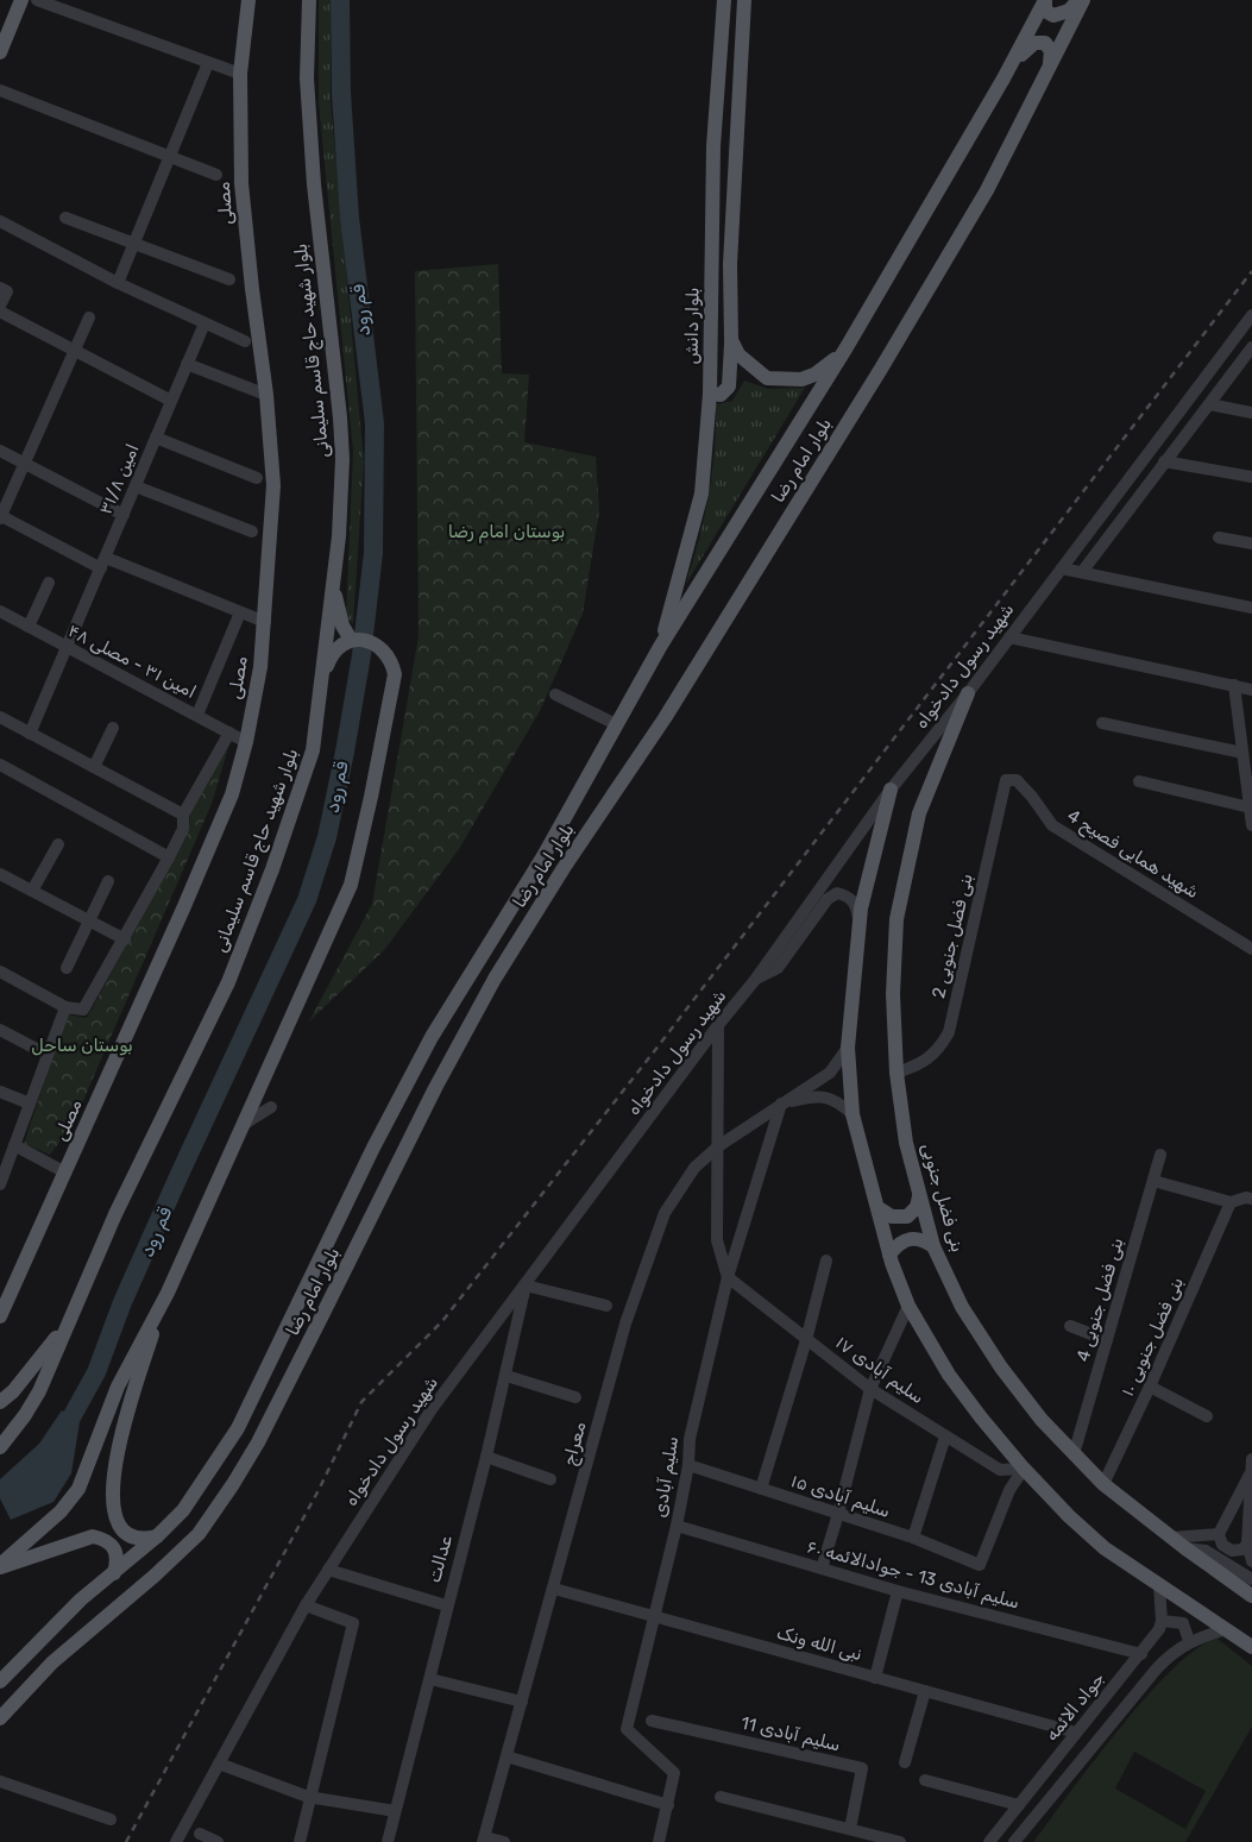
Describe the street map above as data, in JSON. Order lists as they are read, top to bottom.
{
  "streets": {
    "main road": [
      "مصلی",
      "بلوار دانش",
      "بلوار شهید حاج قاسم سلیمانی",
      "بلوار امام رضا",
      "بنی فضل جنوبی"
    ],
    "street": [
      "امین ۳۱/۸",
      "امین ۳۱ - مصلی ۴۸",
      "شهید رسول دادخواه",
      "شهید همایی فصیح 4",
      "بنی فضل جنوبی 2",
      "بنی فضل جنوبی 4",
      "بنی فضل جنوبی ۱۰",
      "سلیم آبادی ۱۷",
      "معراج",
      "سلیم آبادی",
      "سلیم آبادی ۱۵",
      "عدالت",
      "سلیم آبادی 13 - جوادالائمه ۶۰",
      "نبی الله ونک",
      "جواد الائمه",
      "سلیم آبادی 11"
    ]
  },
  "crossings": [
    ["مصلی", "امین ۳۱ - مصلی ۴۸"],
    ["بلوار دانش", "بلوار امام رضا"],
    ["امین ۳۱/۸", "امین ۳۱ - مصلی ۴۸"],
    ["شهید رسول دادخواه", "بنی فضل جنوبی"],
    ["شهید رسول دادخواه", "عدالت"],
    ["شهید همایی فصیح 4", "بنی فضل جنوبی 2"],
    ["بنی فضل جنوبی 2", "بنی فضل جنوبی"],
    ["بنی فضل جنوبی", "بنی فضل جنوبی 4"],
    ["بنی فضل جنوبی", "بنی فضل جنوبی ۱۰"],
    ["سلیم آبادی ۱۷", "سلیم آبادی"],
    ["سلیم آبادی ۱۷", "سلیم آبادی ۱۵"],
    ["معراج", "سلیم آبادی"],
    ["معراج", "نبی الله ونک"],
    ["سلیم آبادی", "سلیم آبادی ۱۵"],
    ["سلیم آبادی", "سلیم آبادی 13 - جوادالائمه ۶۰"],
    ["سلیم آبادی", "نبی الله ونک"],
    ["سلیم آبادی 13 - جوادالائمه ۶۰", "جواد الائمه"],
    ["نبی الله ونک", "جواد الائمه"]
  ],
  "water": ["قم رود"],
  "parks": ["بوستان امام رضا", "بوستان ساحل"]
}
